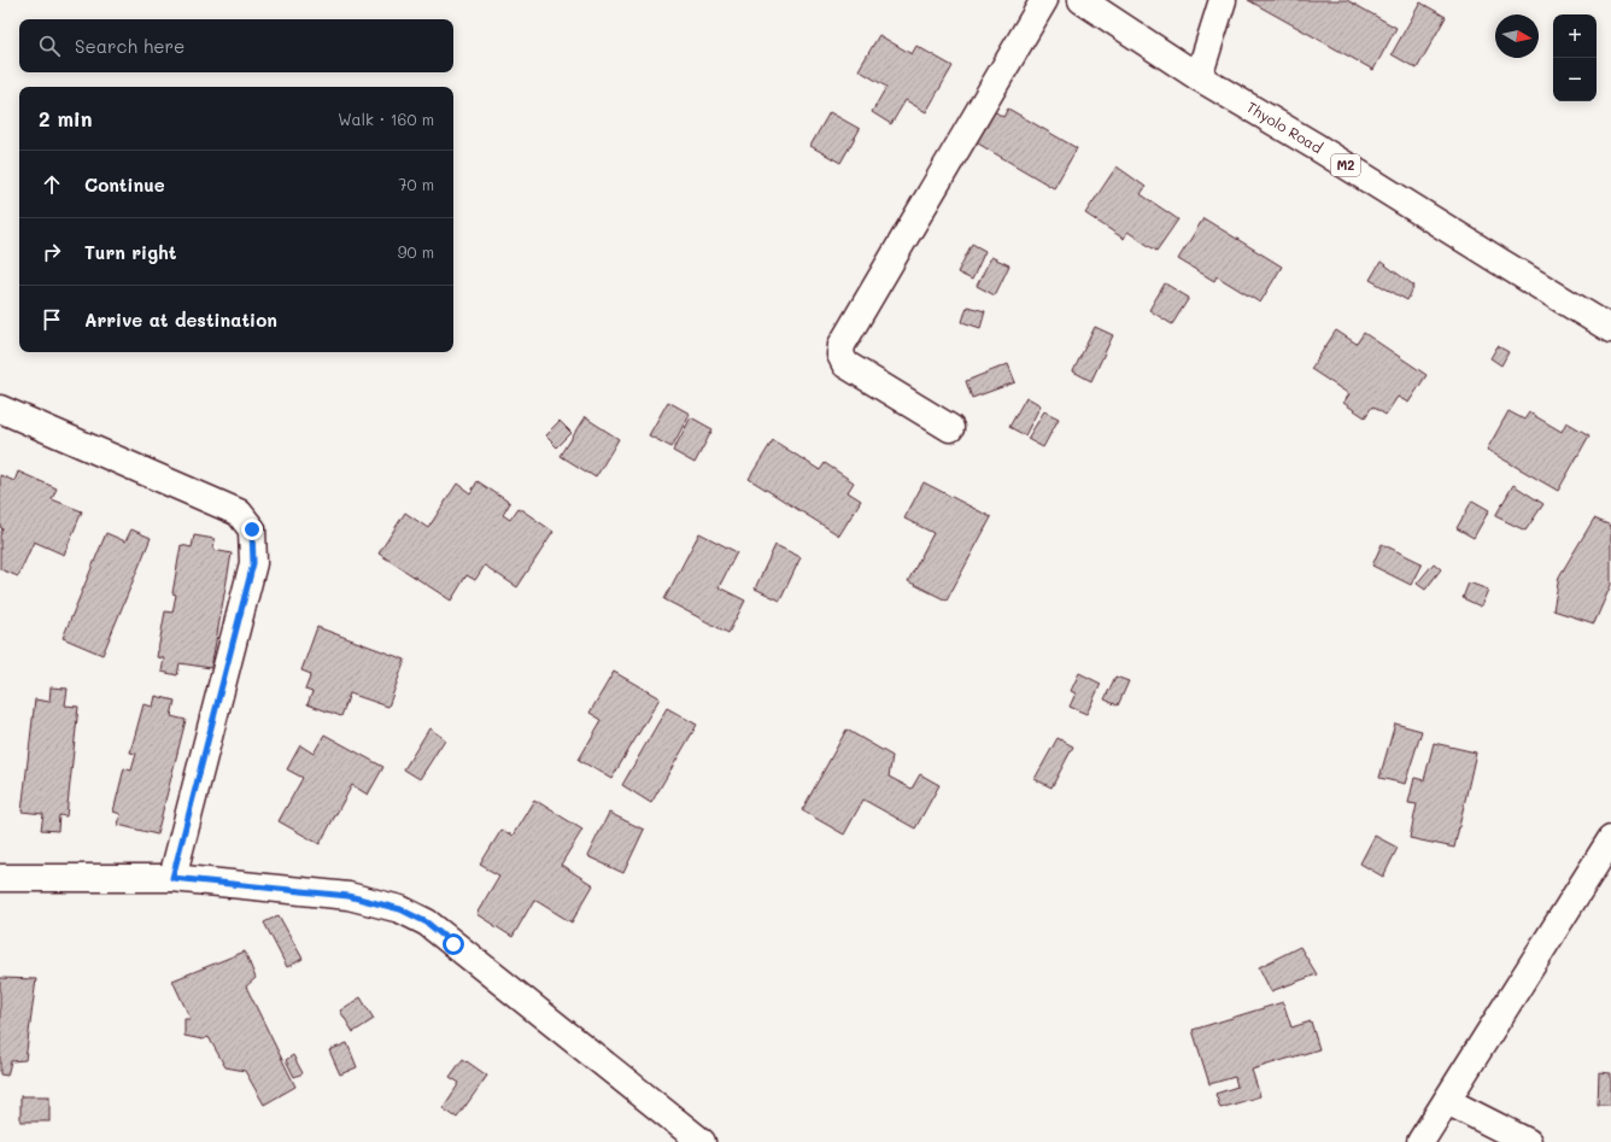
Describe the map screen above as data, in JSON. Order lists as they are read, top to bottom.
{
  "streets": {
    "main road": ["Thyolo Road", "M2"]
  },
  "north": "right",
  "page": {
    "map_buttons": ["+", "−"],
    "search": "Search here",
    "heading": ["2 min", "Walk · 160 m"],
    "list": [
      ["Continue", "70 m"],
      ["Turn right", "90 m"],
      "Arrive at destination"
    ]
  }
}
